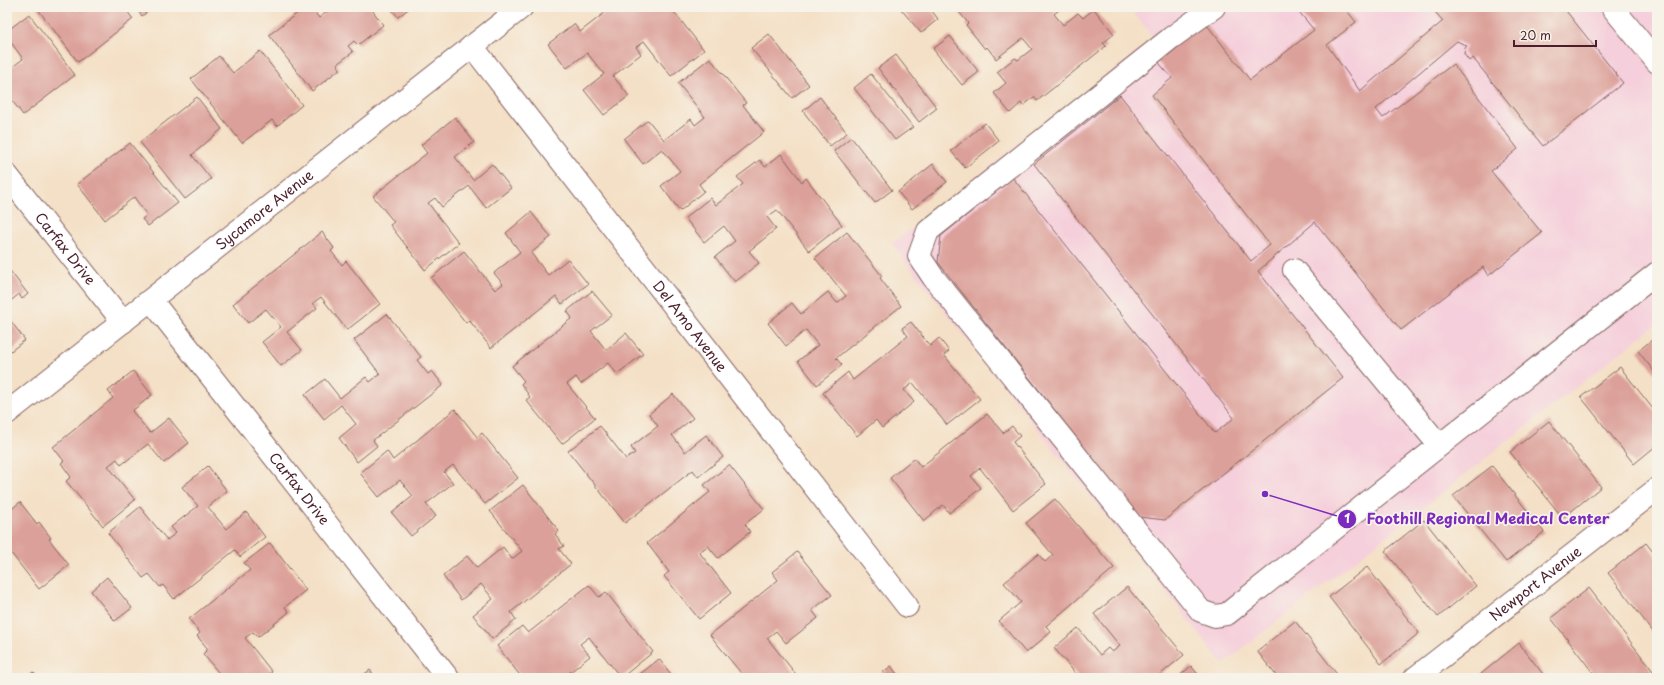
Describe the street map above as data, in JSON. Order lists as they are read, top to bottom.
{
  "streets": {
    "street": [
      "Sycamore Avenue",
      "Carfax Drive",
      "Del Amo Avenue",
      "Newport Avenue"
    ]
  },
  "crossings": [
    ["Sycamore Avenue", "Carfax Drive"],
    ["Sycamore Avenue", "Del Amo Avenue"]
  ],
  "places": ["Foothill Regional Medical Center"],
  "scale_bar": "20 m"
}
